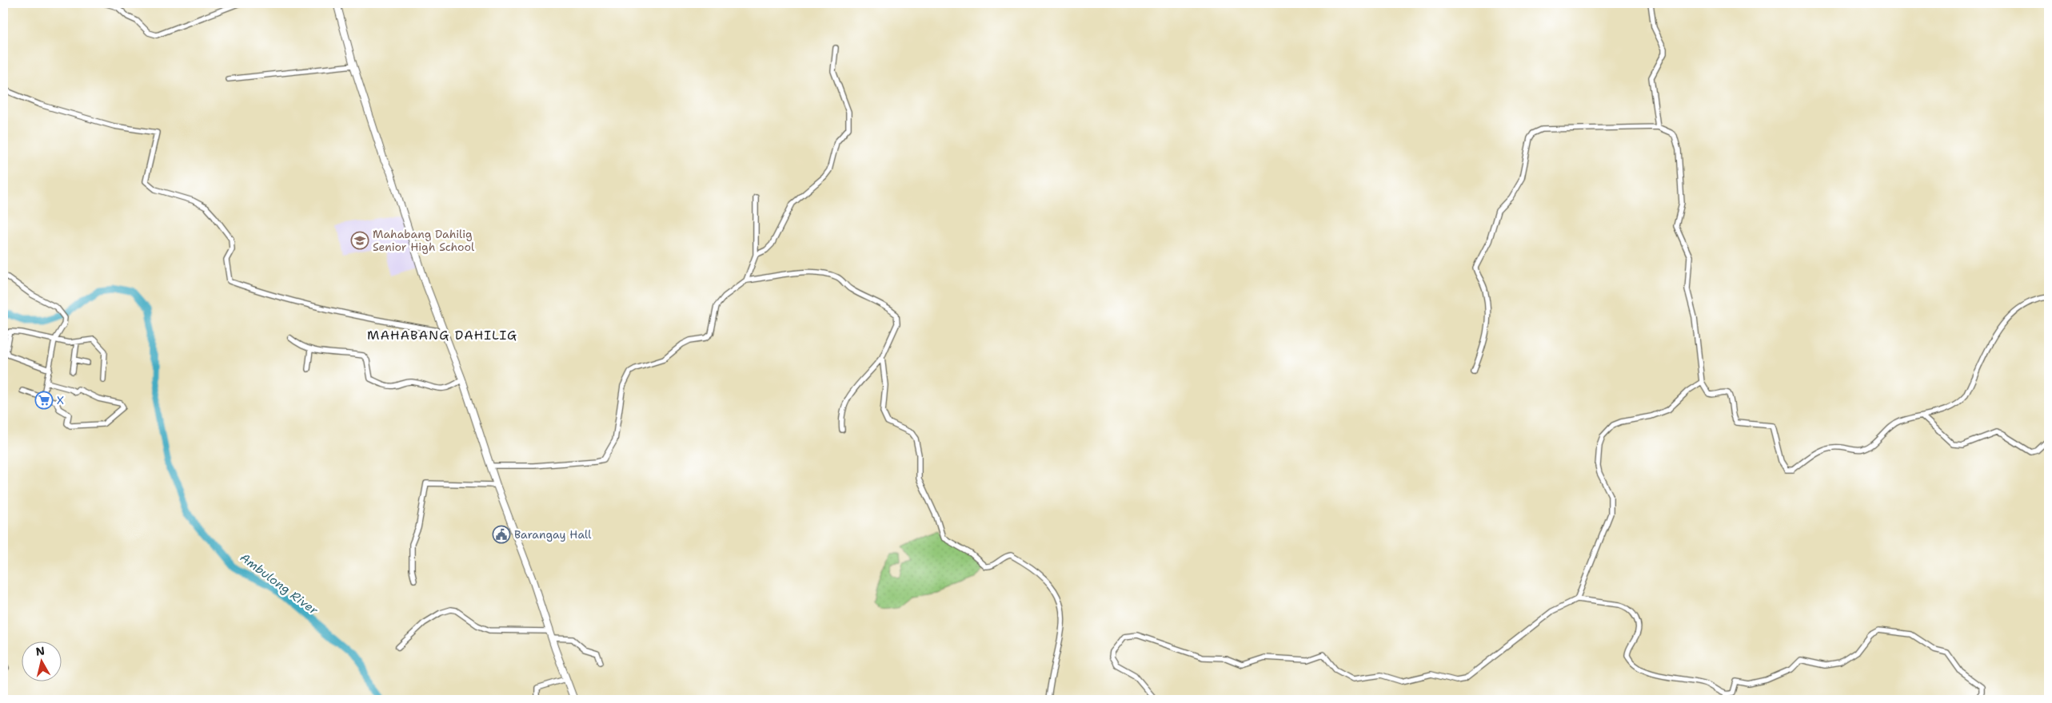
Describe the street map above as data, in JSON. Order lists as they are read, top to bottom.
{
  "districts": ["MAHABANG DAHILIG"],
  "water": ["Ambulong River"],
  "places": {
    "school or university": ["Mahabang Dahilig Senior High School"],
    "supermarket": ["X"],
    "public building": ["Barangay Hall"]
  },
  "north": "top"
}
